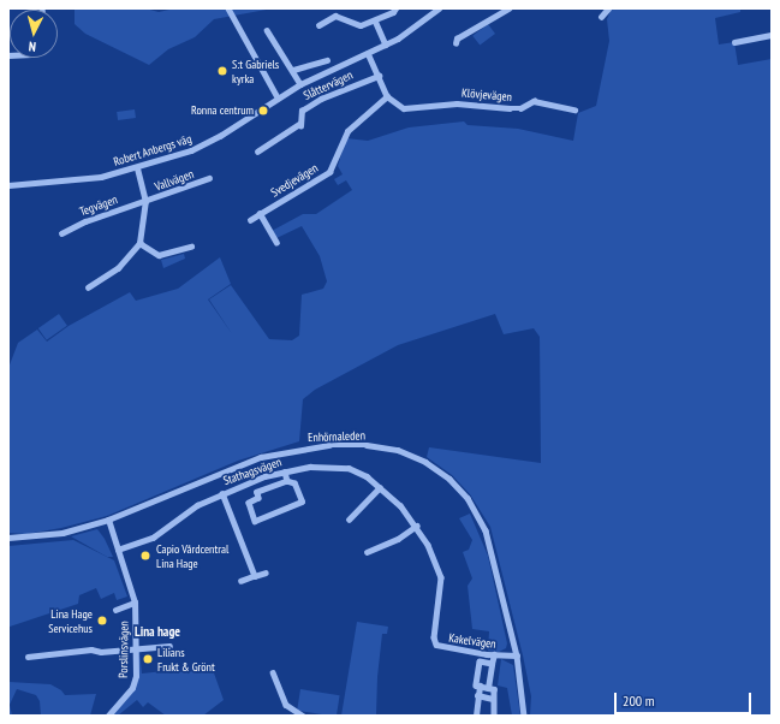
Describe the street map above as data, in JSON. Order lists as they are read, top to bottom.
{
  "streets": {
    "street": [
      "Slåttervägen",
      "Klövjevägen",
      "Robert Anbergs väg",
      "Vallvägen",
      "Svedjevägen",
      "Tegvägen",
      "Enhörnaleden",
      "Stathagsvägen",
      "Kakelvägen",
      "Porslinsvägen"
    ]
  },
  "crossings": [
    ["Klövjevägen", "Svedjevägen"],
    ["Vallvägen", "Tegvägen"],
    ["Enhörnaleden", "Kakelvägen"],
    ["Enhörnaleden", "Porslinsvägen"],
    ["Stathagsvägen", "Kakelvägen"],
    ["Stathagsvägen", "Porslinsvägen"]
  ],
  "districts": ["Lina hage"],
  "places": [
    "S:t Gabriels kyrka",
    "Ronna centrum",
    "Capio Vårdcentral Lina Hage",
    "Lina Hage Servicehus",
    "Lilians Frukt & Grönt"
  ],
  "scale_bar": "200 m",
  "north": "bottom"
}
